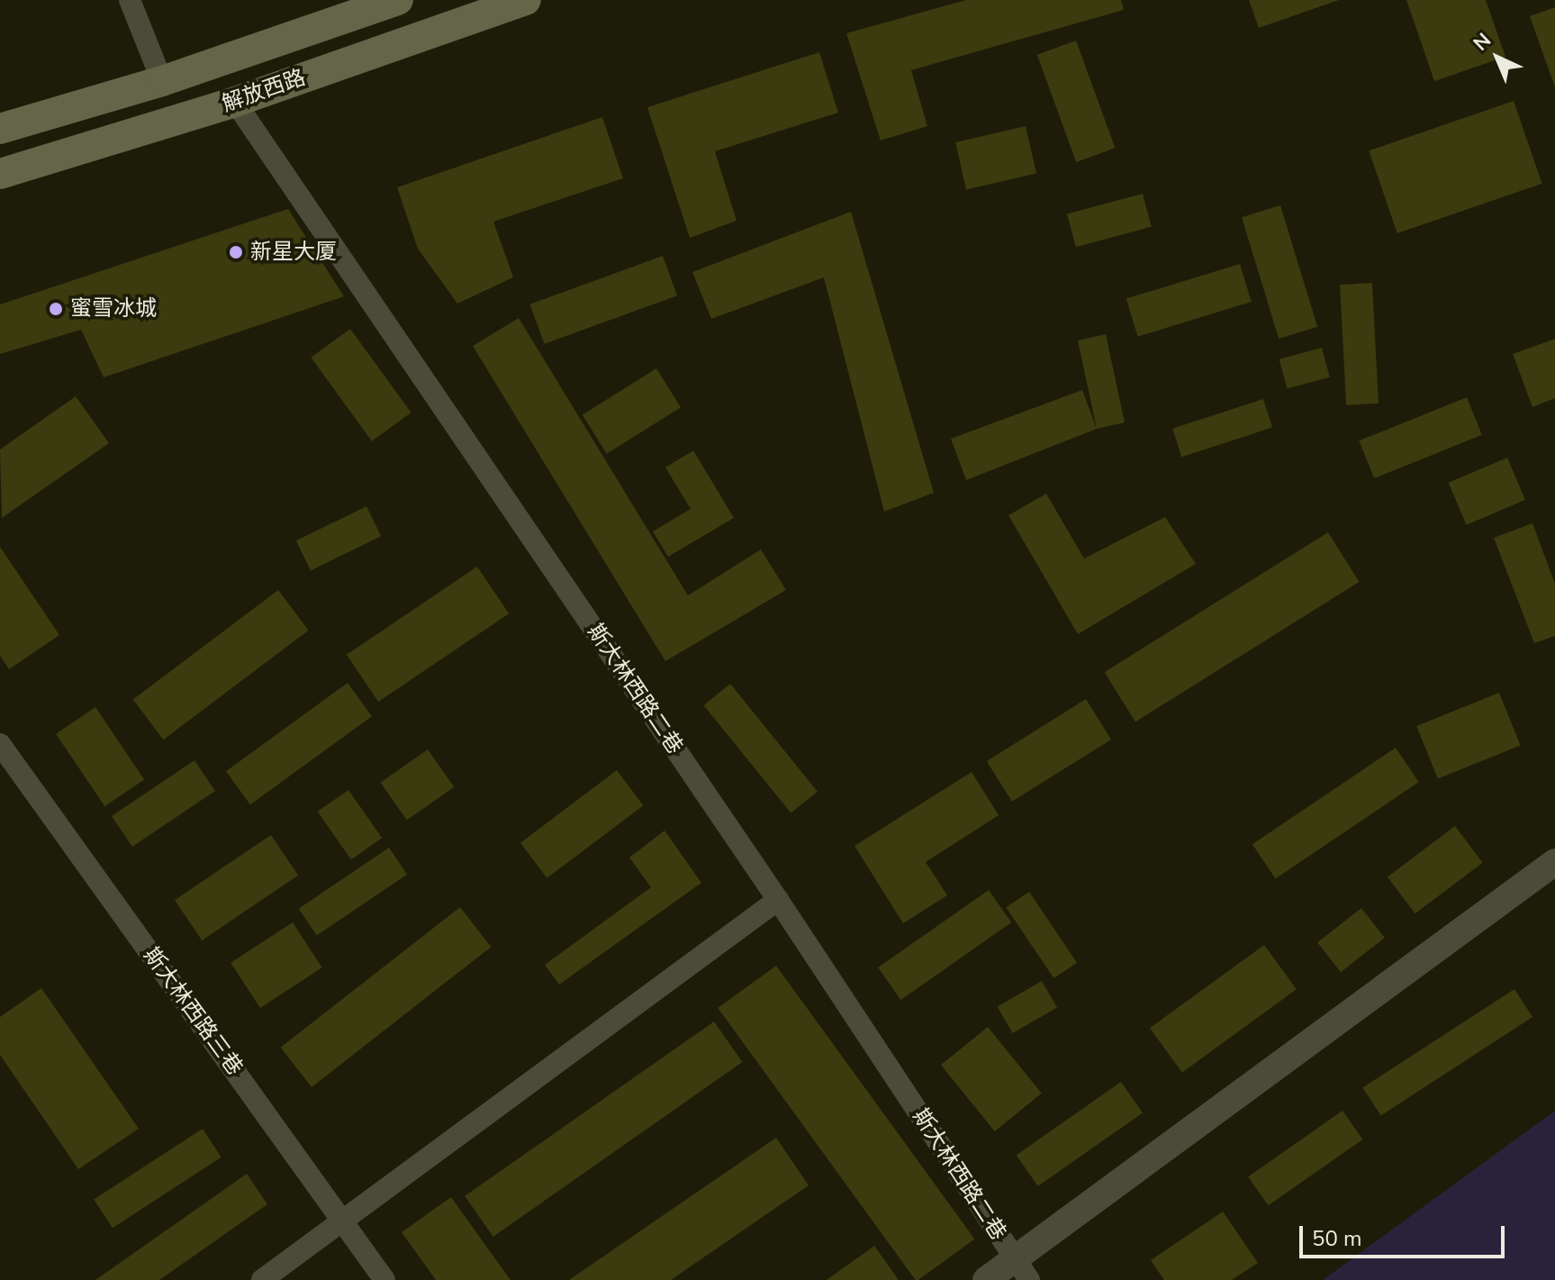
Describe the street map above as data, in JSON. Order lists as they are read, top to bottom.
{
  "streets": {
    "main road": ["解放西路"],
    "street": ["斯大林西路二巷", "斯大林西路三巷"]
  },
  "crossings": [
    ["解放西路", "斯大林西路二巷"]
  ],
  "places": ["新星大厦", "蜜雪冰城"],
  "scale_bar": "50 m",
  "north": "top left"
}
